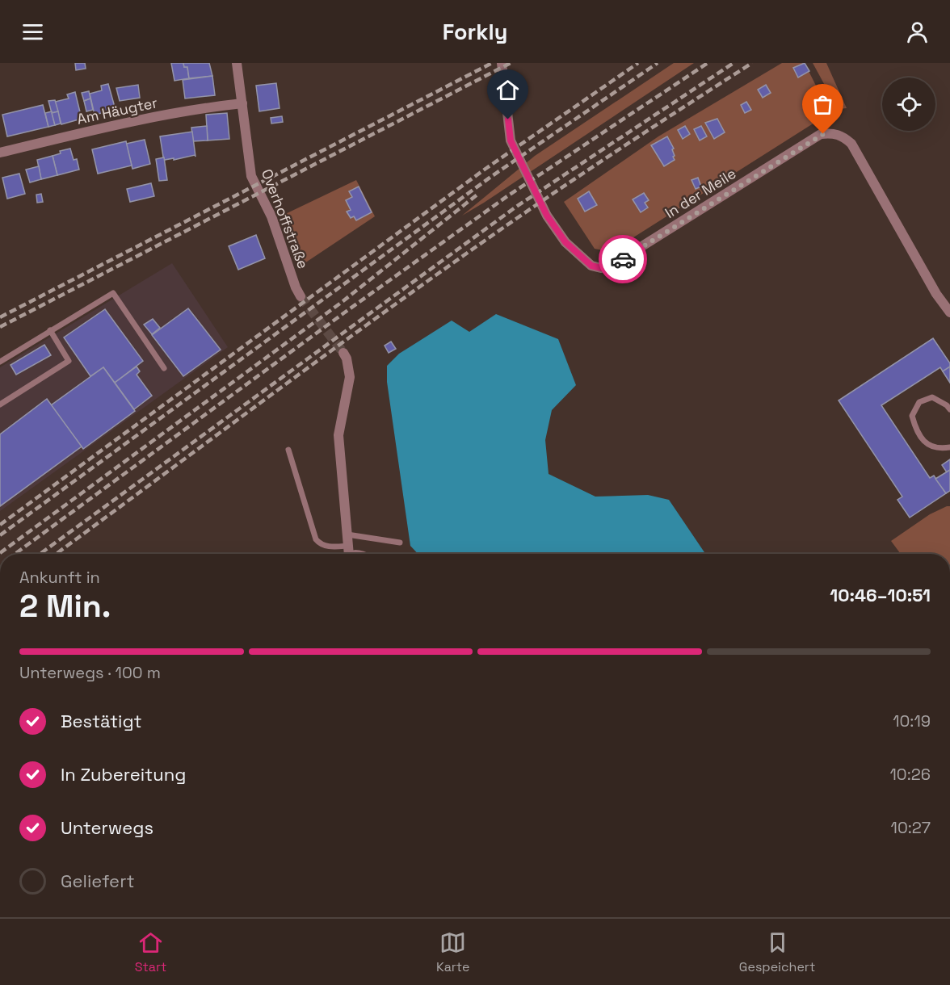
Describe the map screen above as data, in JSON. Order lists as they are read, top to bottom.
{
  "streets": {
    "street": ["Am Häugter", "In der Meile", "Overhoffstraße"]
  },
  "crossings": [
    ["Am Häugter", "Overhoffstraße"]
  ],
  "page": {
    "header": "Forkly",
    "heading": ["2 Min.", "Ankunft in", "10:46–10:51"],
    "bar": "Unterwegs · 100 m",
    "list": [
      ["Bestätigt", "10:19"],
      ["In Zubereitung", "10:26"],
      ["Unterwegs", "10:27"],
      "Geliefert"
    ],
    "tabs": ["Start", "Karte", "Gespeichert"]
  }
}
